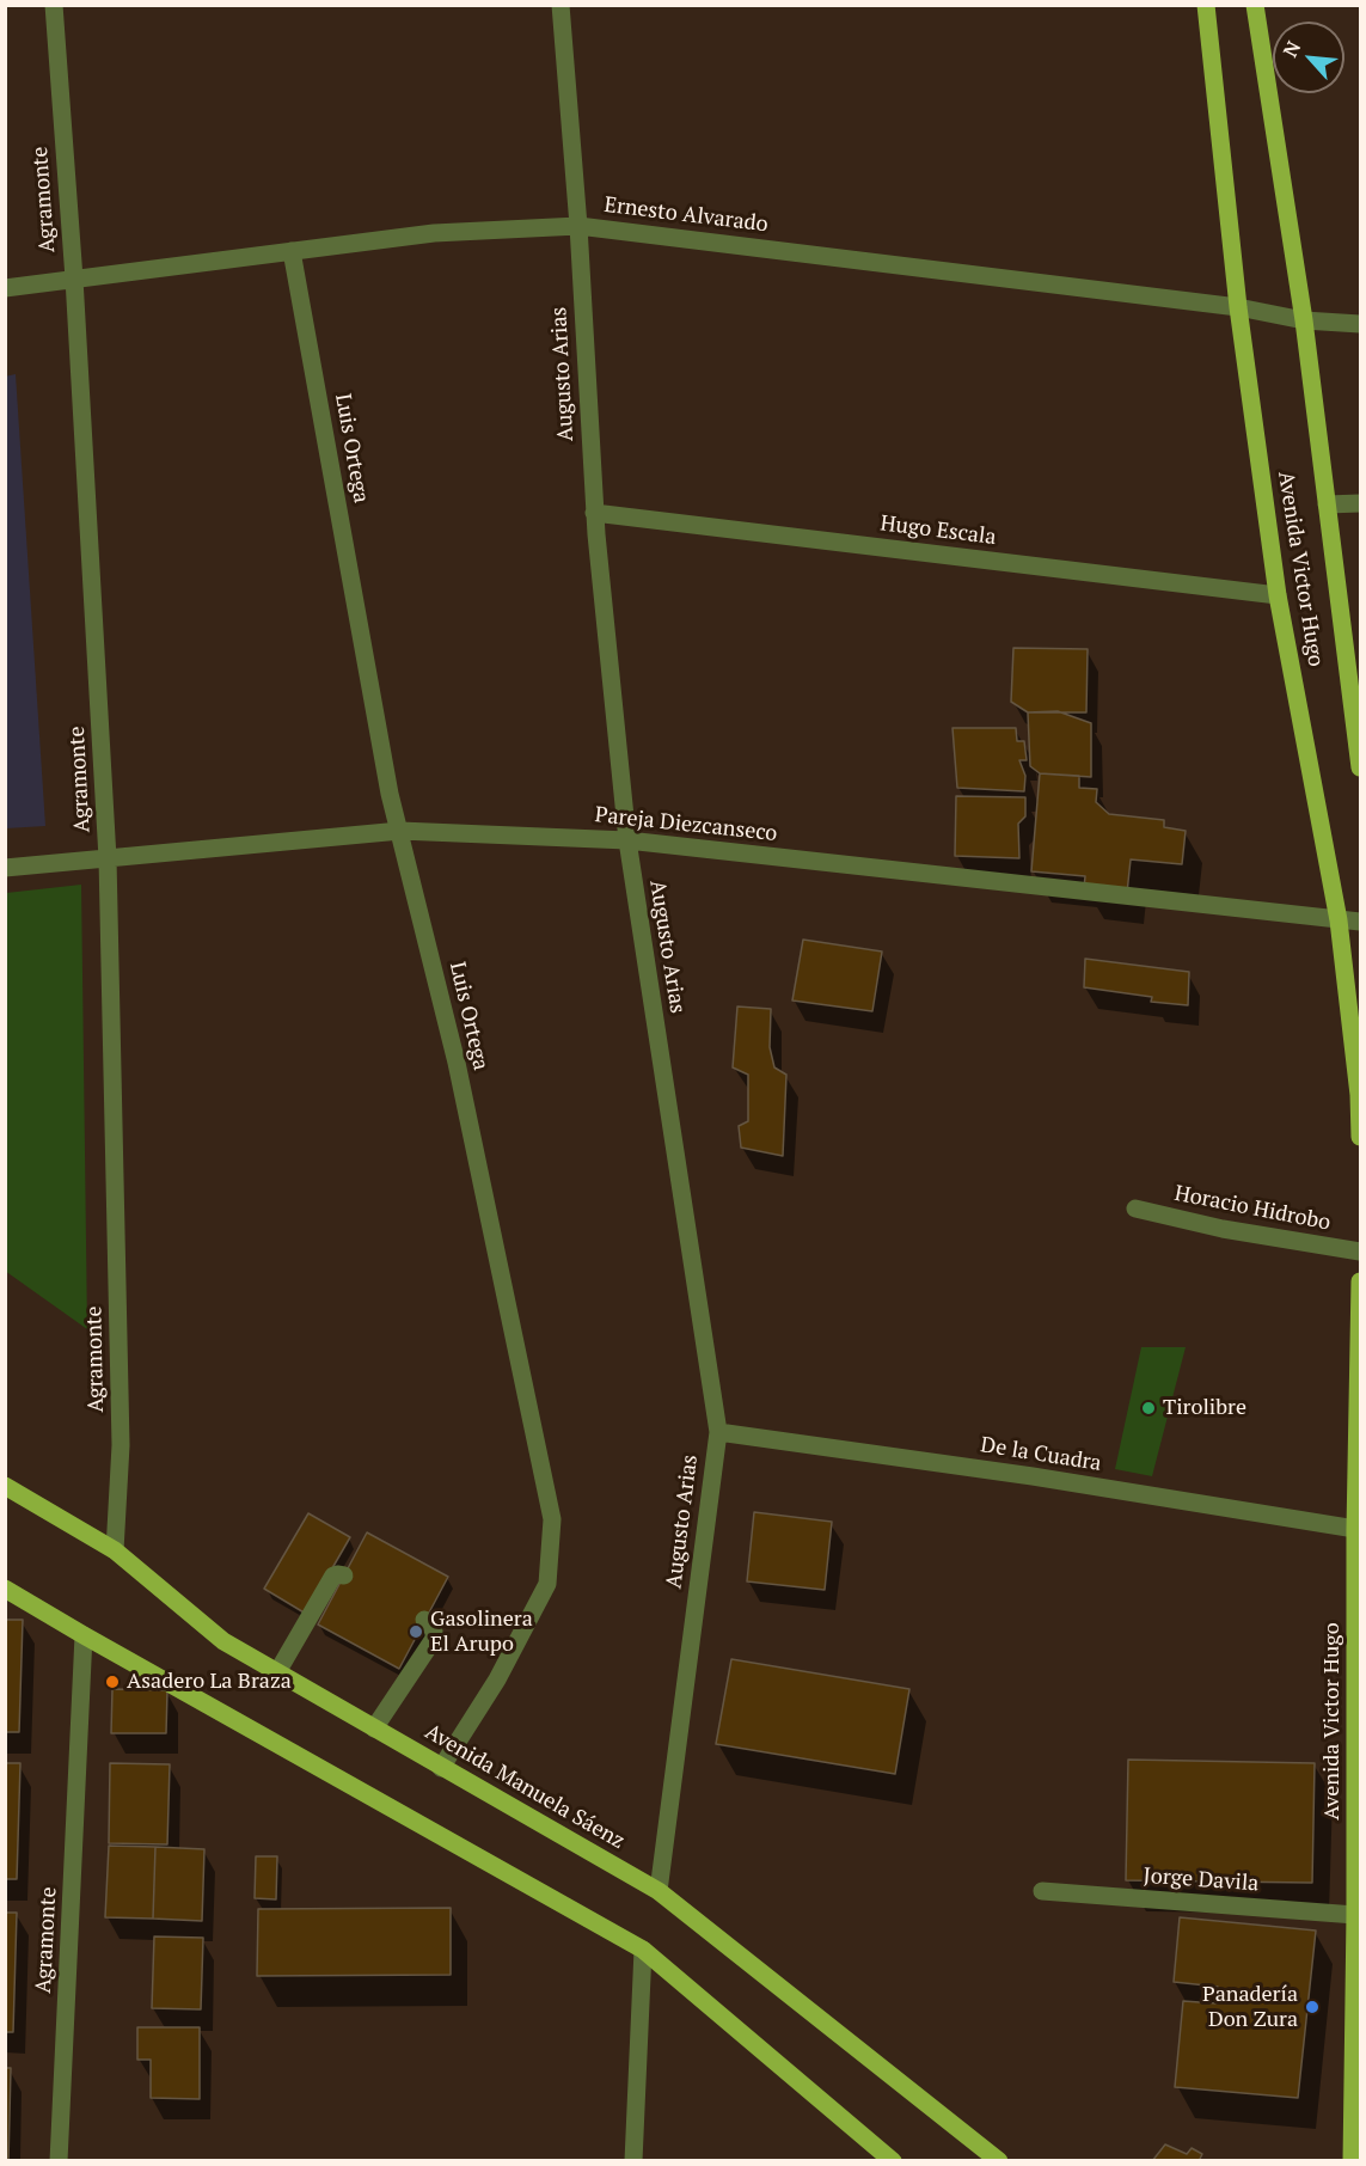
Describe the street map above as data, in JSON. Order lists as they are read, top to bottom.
{
  "streets": {
    "main road": ["Avenida Victor Hugo", "Avenida Manuela Sáenz"],
    "street": [
      "Agramonte",
      "Ernesto Alvarado",
      "Augusto Arias",
      "Luis Ortega",
      "Hugo Escala",
      "Pareja Diezcanseco",
      "Horacio Hidrobo",
      "De la Cuadra",
      "Jorge Davila"
    ]
  },
  "crossings": [
    ["Agramonte", "Ernesto Alvarado"],
    ["Agramonte", "Pareja Diezcanseco"],
    ["Agramonte", "Avenida Manuela Sáenz"],
    ["Ernesto Alvarado", "Augusto Arias"],
    ["Ernesto Alvarado", "Luis Ortega"],
    ["Ernesto Alvarado", "Avenida Victor Hugo"],
    ["Augusto Arias", "Hugo Escala"],
    ["Augusto Arias", "Pareja Diezcanseco"],
    ["Augusto Arias", "De la Cuadra"],
    ["Augusto Arias", "Avenida Manuela Sáenz"],
    ["Luis Ortega", "Pareja Diezcanseco"],
    ["Luis Ortega", "Avenida Manuela Sáenz"],
    ["Hugo Escala", "Avenida Victor Hugo"],
    ["Avenida Victor Hugo", "Pareja Diezcanseco"],
    ["Avenida Victor Hugo", "De la Cuadra"],
    ["Avenida Victor Hugo", "Jorge Davila"]
  ],
  "places": [
    "Tirolibre",
    "Gasolinera El Arupo",
    "Asadero La Braza",
    "Panadería Don Zura"
  ],
  "north": "top left"
}
